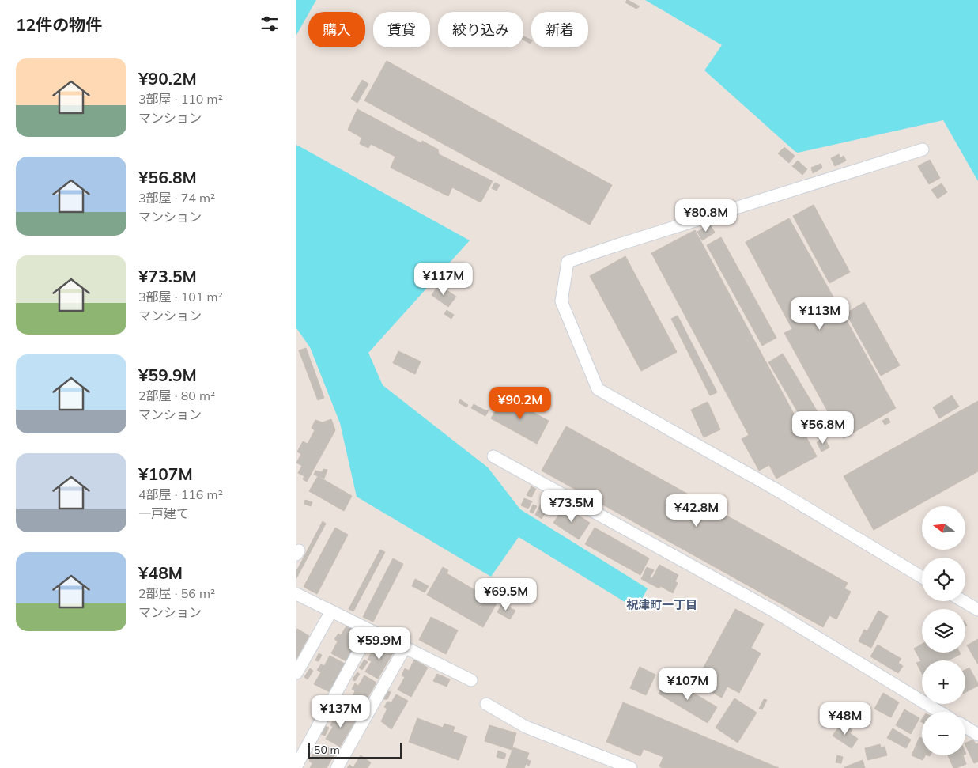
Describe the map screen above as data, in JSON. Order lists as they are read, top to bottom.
{
  "districts": ["祝津町一丁目"],
  "scale_bar": "50 m",
  "north": "left",
  "page": {
    "heading": "12件の物件",
    "chip": [
      "購入",
      "賃貸",
      "絞り込み",
      "新着"
    ],
    "list": [
      {
        "name": "¥90.2M",
        "note": "3部屋 · 110 m² · マンション"
      },
      {
        "name": "¥56.8M",
        "note": "3部屋 · 74 m² · マンション"
      },
      {
        "name": "¥73.5M",
        "note": "3部屋 · 101 m² · マンション"
      },
      {
        "name": "¥59.9M",
        "note": "2部屋 · 80 m² · マンション"
      },
      {
        "name": "¥107M",
        "note": "4部屋 · 116 m² · 一戸建て"
      },
      {
        "name": "¥48M",
        "note": "2部屋 · 56 m² · マンション"
      }
    ],
    "price": [
      "¥80.8M",
      "¥117M",
      "¥113M",
      "¥90.2M",
      "¥56.8M",
      "¥73.5M",
      "¥42.8M",
      "¥69.5M",
      "¥59.9M",
      "¥107M",
      "¥137M",
      "¥48M"
    ],
    "map_buttons": ["+", "−"],
    "scale": "50 m"
  }
}
